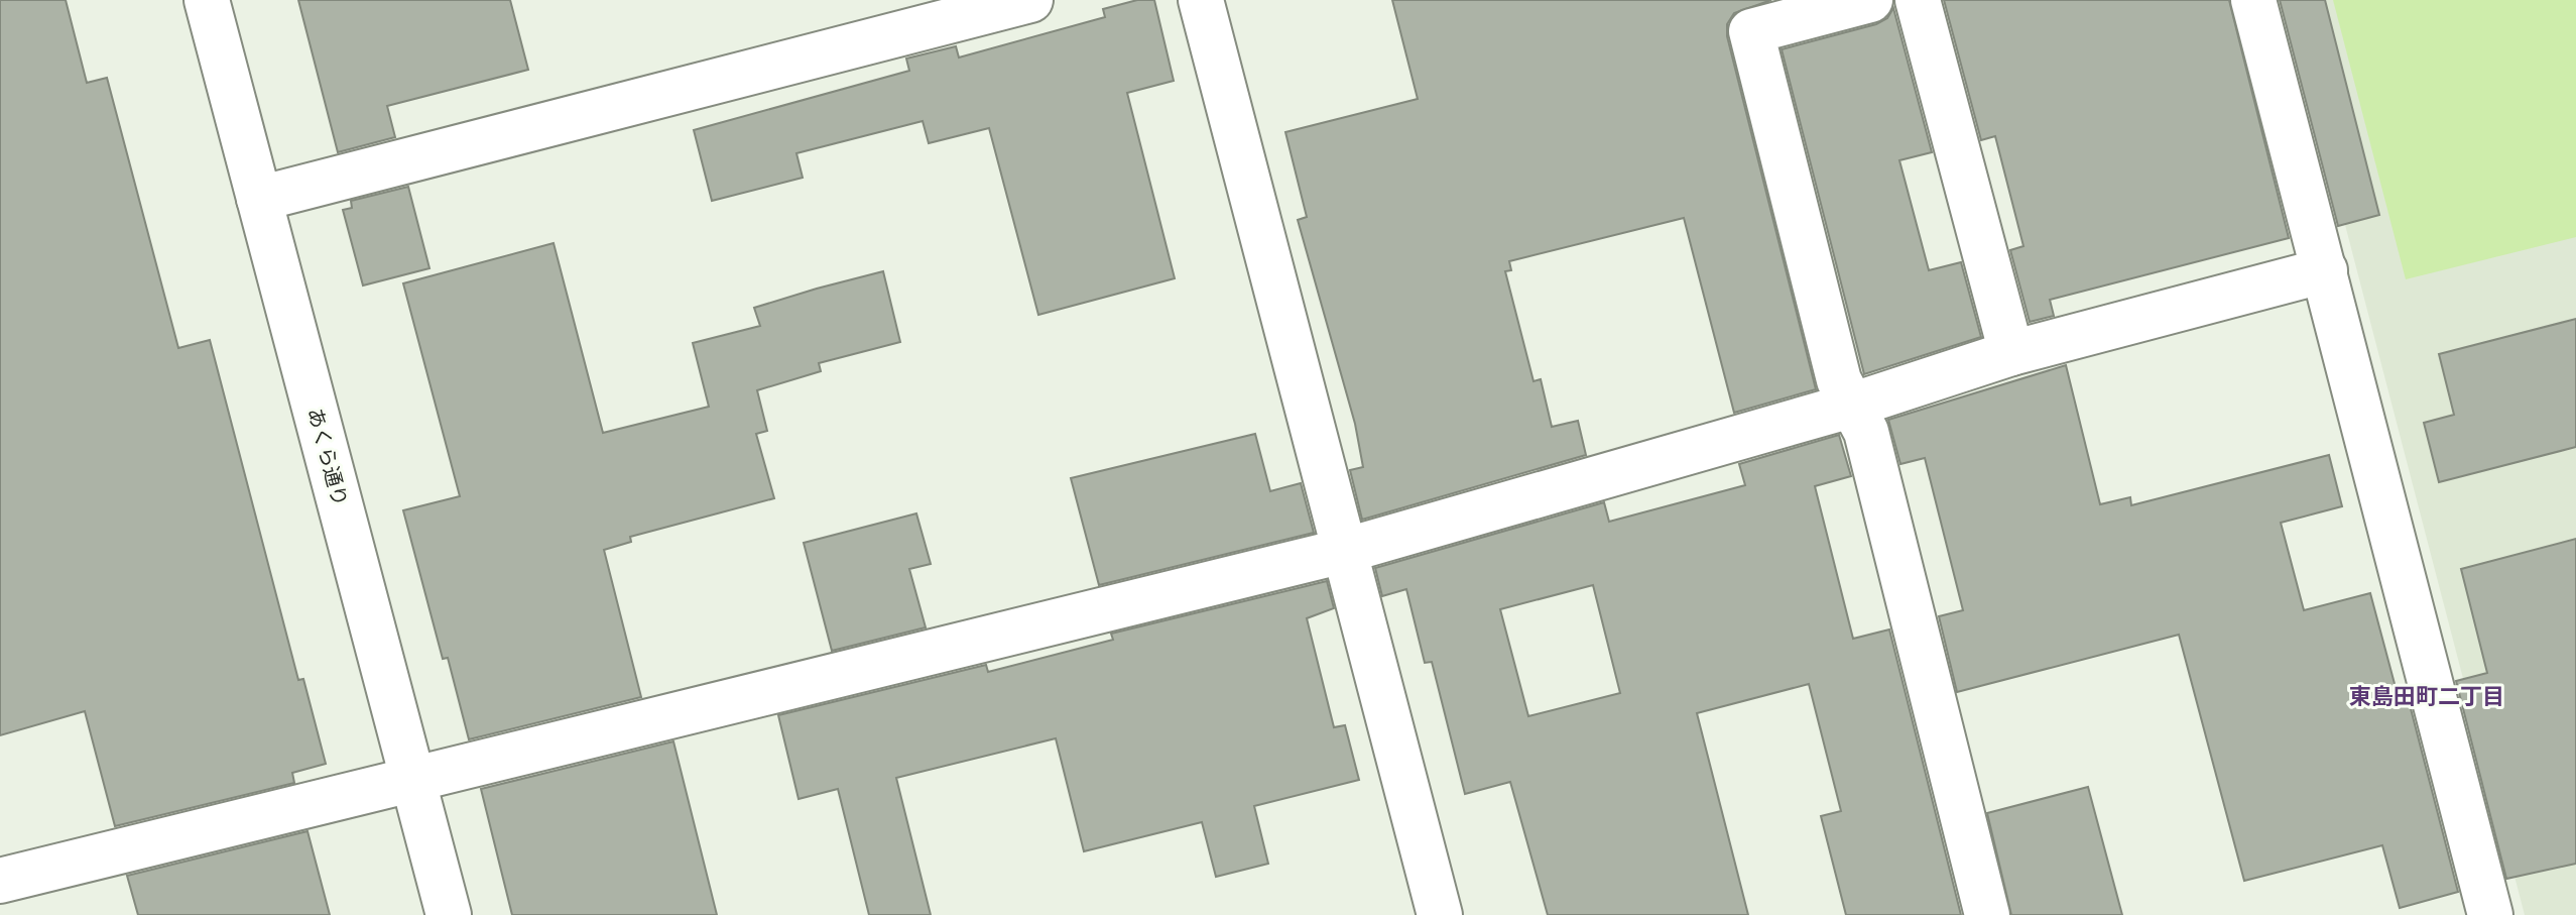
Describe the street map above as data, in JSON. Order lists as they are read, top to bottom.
{
  "streets": {
    "street": ["あくら通り"]
  },
  "districts": ["東島田町二丁目"]
}
